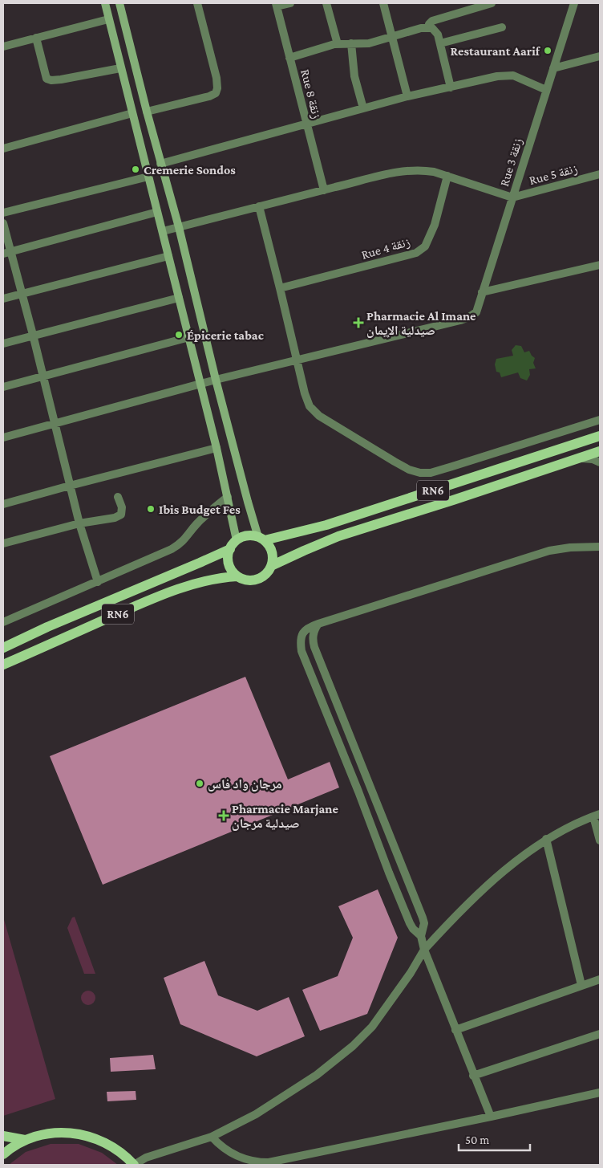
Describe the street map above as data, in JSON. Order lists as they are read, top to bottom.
{
  "streets": {
    "main road": ["RN6"],
    "street": [
      "Rue 8 زنقة",
      "Rue 3 زنقة",
      "Rue 5 زنقة",
      "Rue 4 زنقة"
    ]
  },
  "crossings": [
    ["Rue 3 زنقة", "Rue 5 زنقة"]
  ],
  "places": {
    "other": [
      "Restaurant Aarif",
      "Cremerie Sondos",
      "Épicerie tabac",
      "Ibis Budget Fes",
      "مرجان واد فاس"
    ],
    "health": ["Pharmacie Al Imane صيدلية الإيمان", "Pharmacie Marjane صيدلية مرجان"]
  },
  "scale_bar": "50 m"
}
